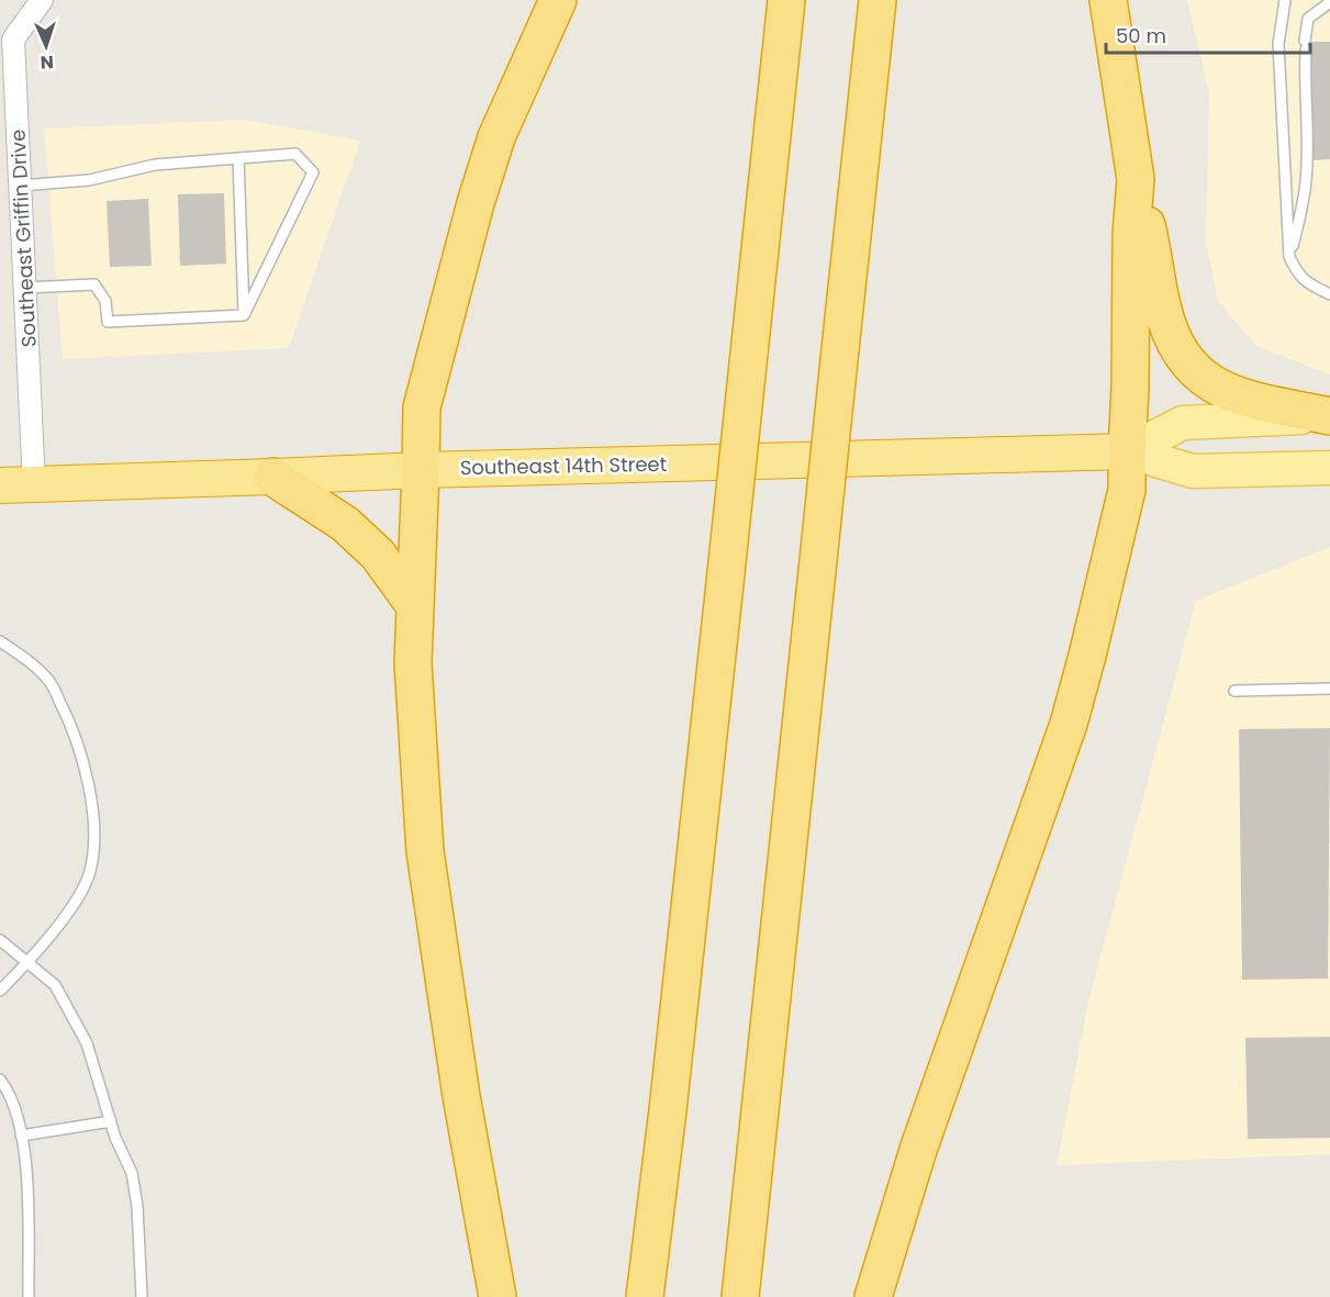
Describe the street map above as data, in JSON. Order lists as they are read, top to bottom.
{
  "streets": {
    "highway": ["Southeast 14th Street"],
    "street": ["Southeast Griffin Drive"]
  },
  "crossings": [
    ["Southeast Griffin Drive", "Southeast 14th Street"]
  ],
  "scale_bar": "50 m",
  "north": "bottom"
}
